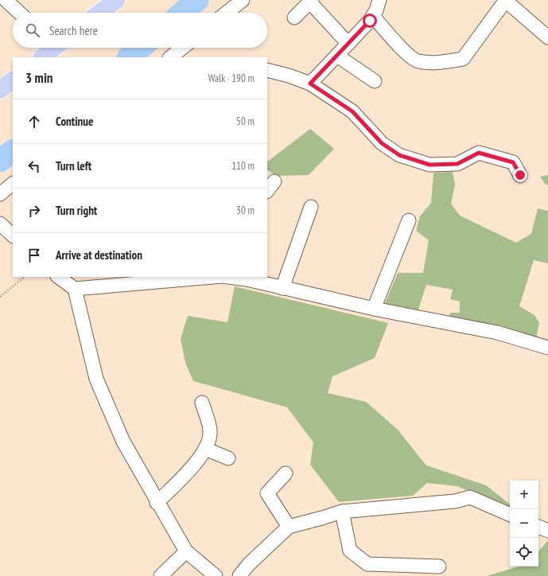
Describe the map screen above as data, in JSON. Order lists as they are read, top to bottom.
{
  "page": {
    "search": "Search here",
    "heading": ["3 min", "Walk · 190 m"],
    "list": [
      ["Continue", "50 m"],
      ["Turn left", "110 m"],
      ["Turn right", "30 m"],
      "Arrive at destination"
    ],
    "map_buttons": ["+", "−"]
  }
}
